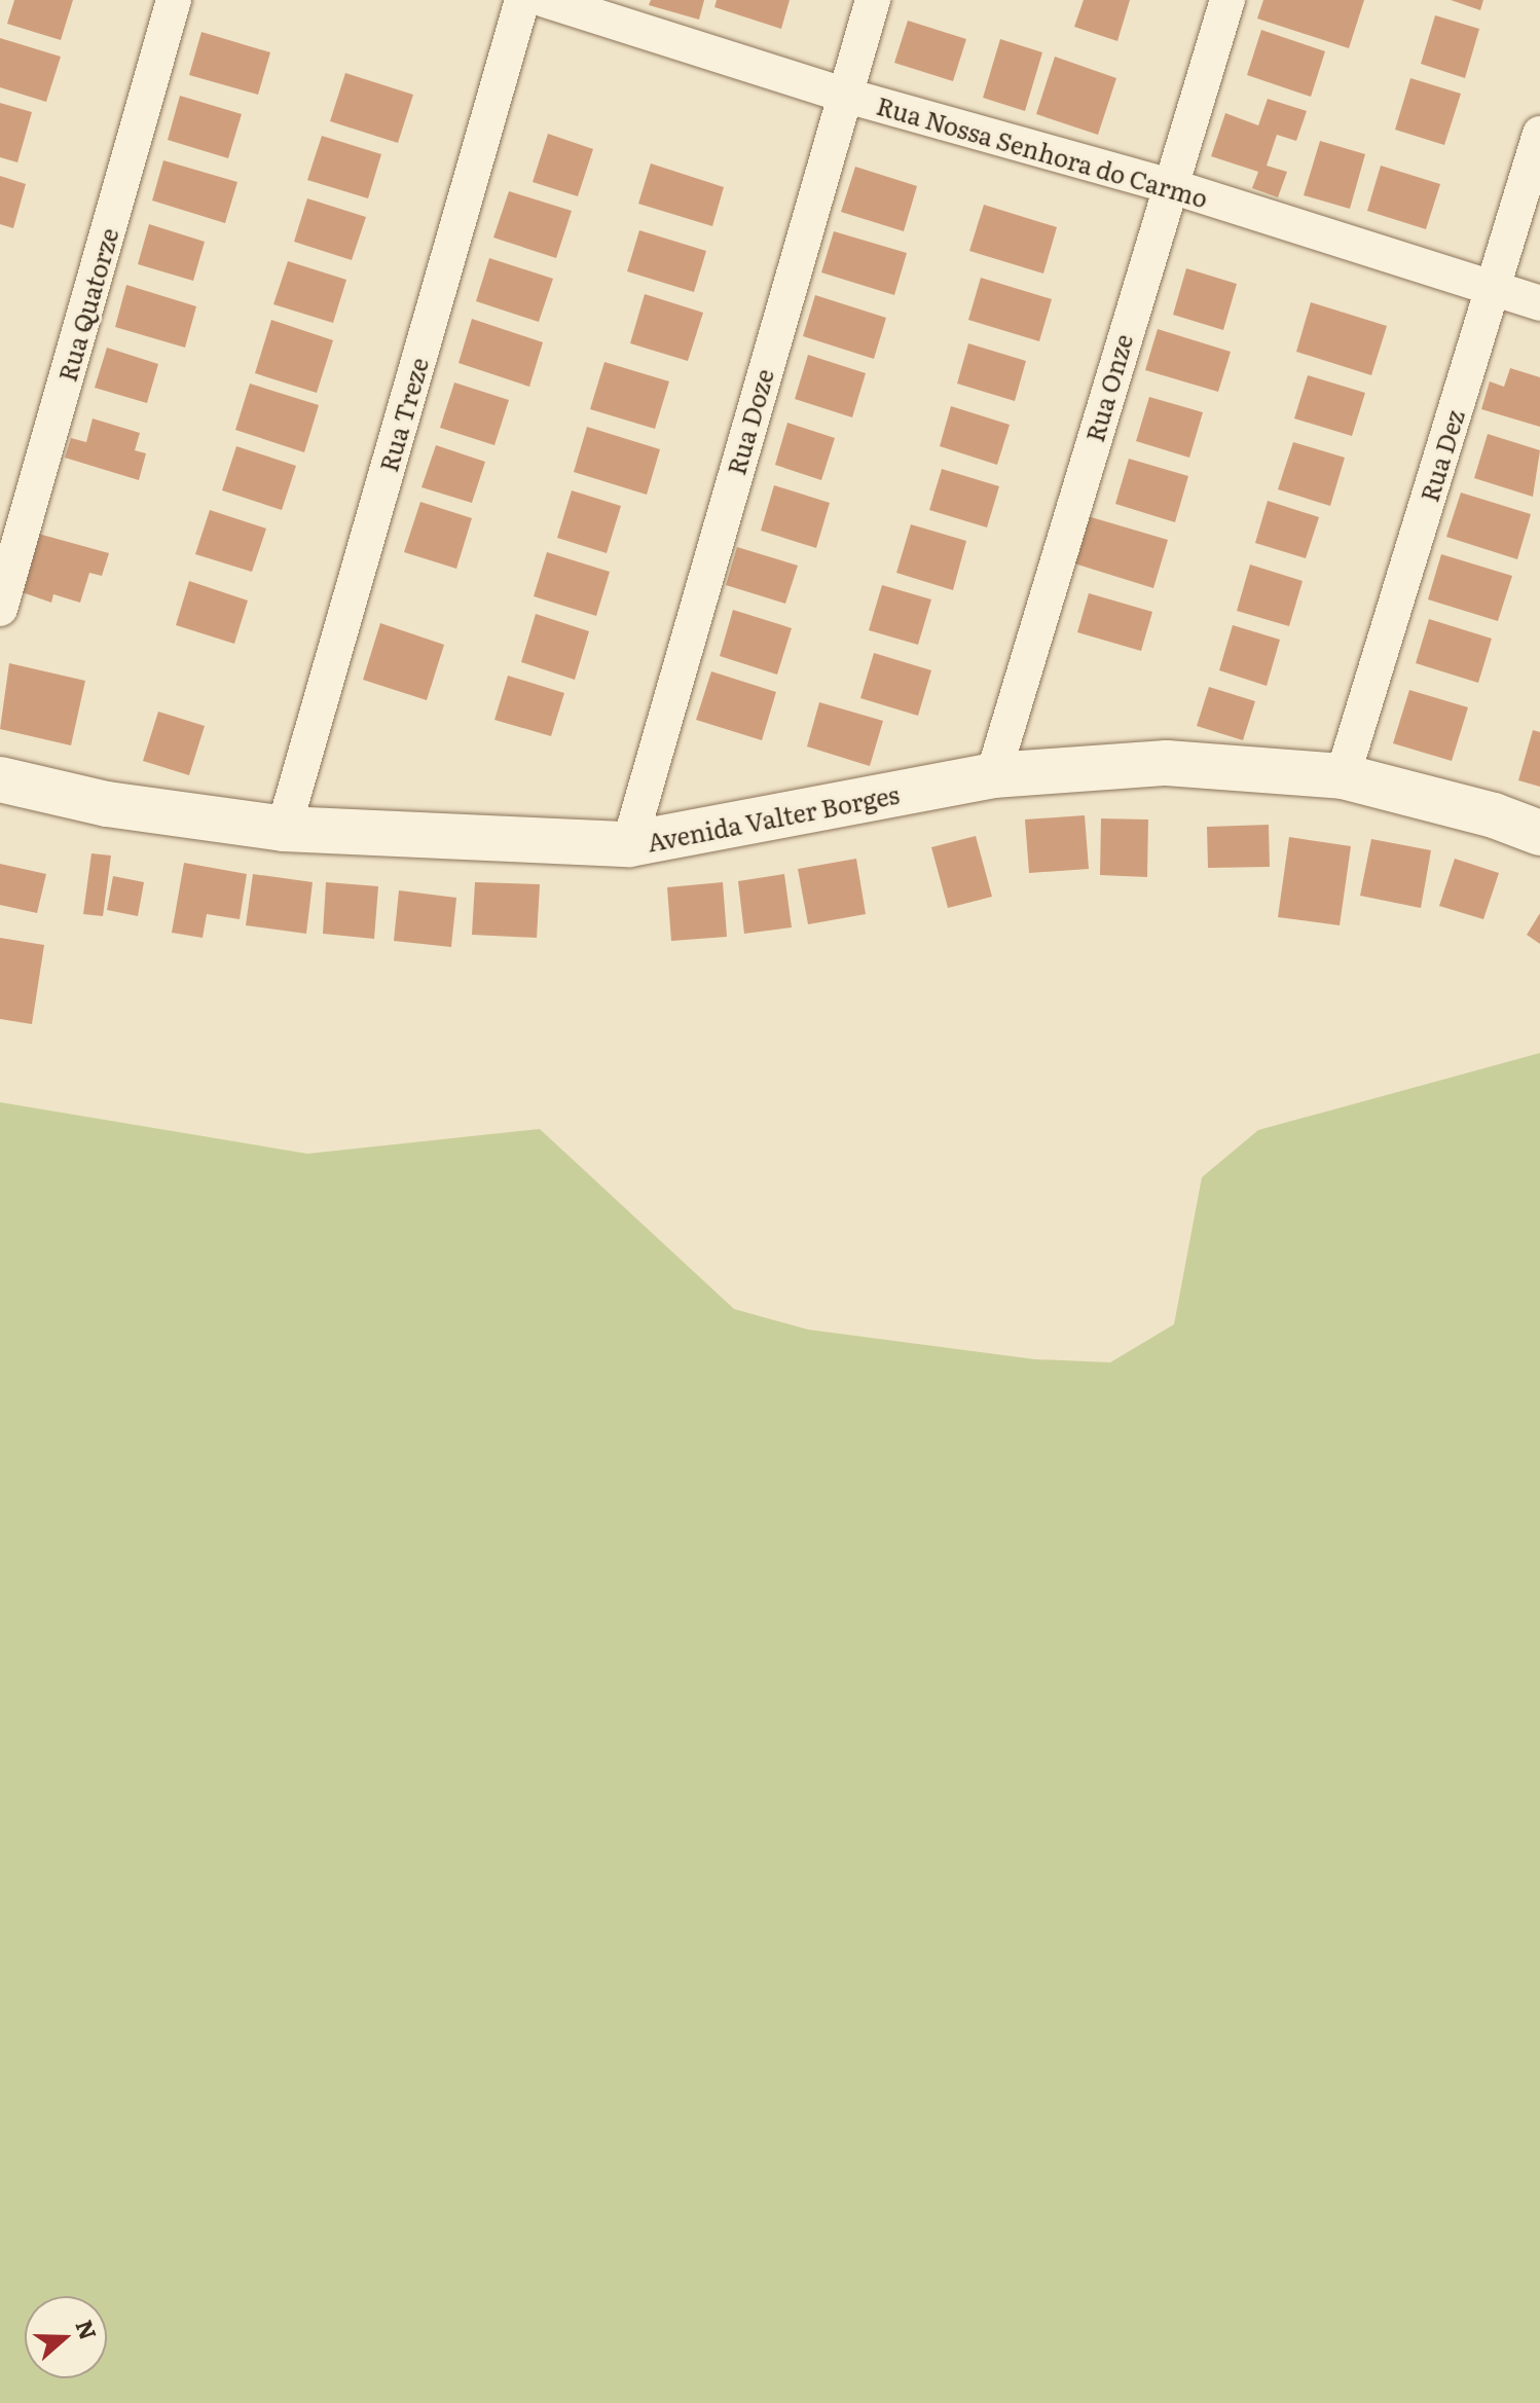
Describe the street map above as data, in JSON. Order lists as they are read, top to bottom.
{
  "streets": {
    "street": [
      "Rua Nossa Senhora do Carmo",
      "Rua Quatorze",
      "Rua Onze",
      "Rua Treze",
      "Rua Doze",
      "Rua Dez",
      "Avenida Valter Borges"
    ]
  },
  "crossings": [
    ["Rua Nossa Senhora do Carmo", "Rua Onze"],
    ["Rua Nossa Senhora do Carmo", "Rua Doze"],
    ["Rua Nossa Senhora do Carmo", "Rua Dez"],
    ["Rua Onze", "Avenida Valter Borges"],
    ["Rua Treze", "Avenida Valter Borges"],
    ["Rua Doze", "Avenida Valter Borges"],
    ["Rua Dez", "Avenida Valter Borges"]
  ],
  "north": "right"
}
